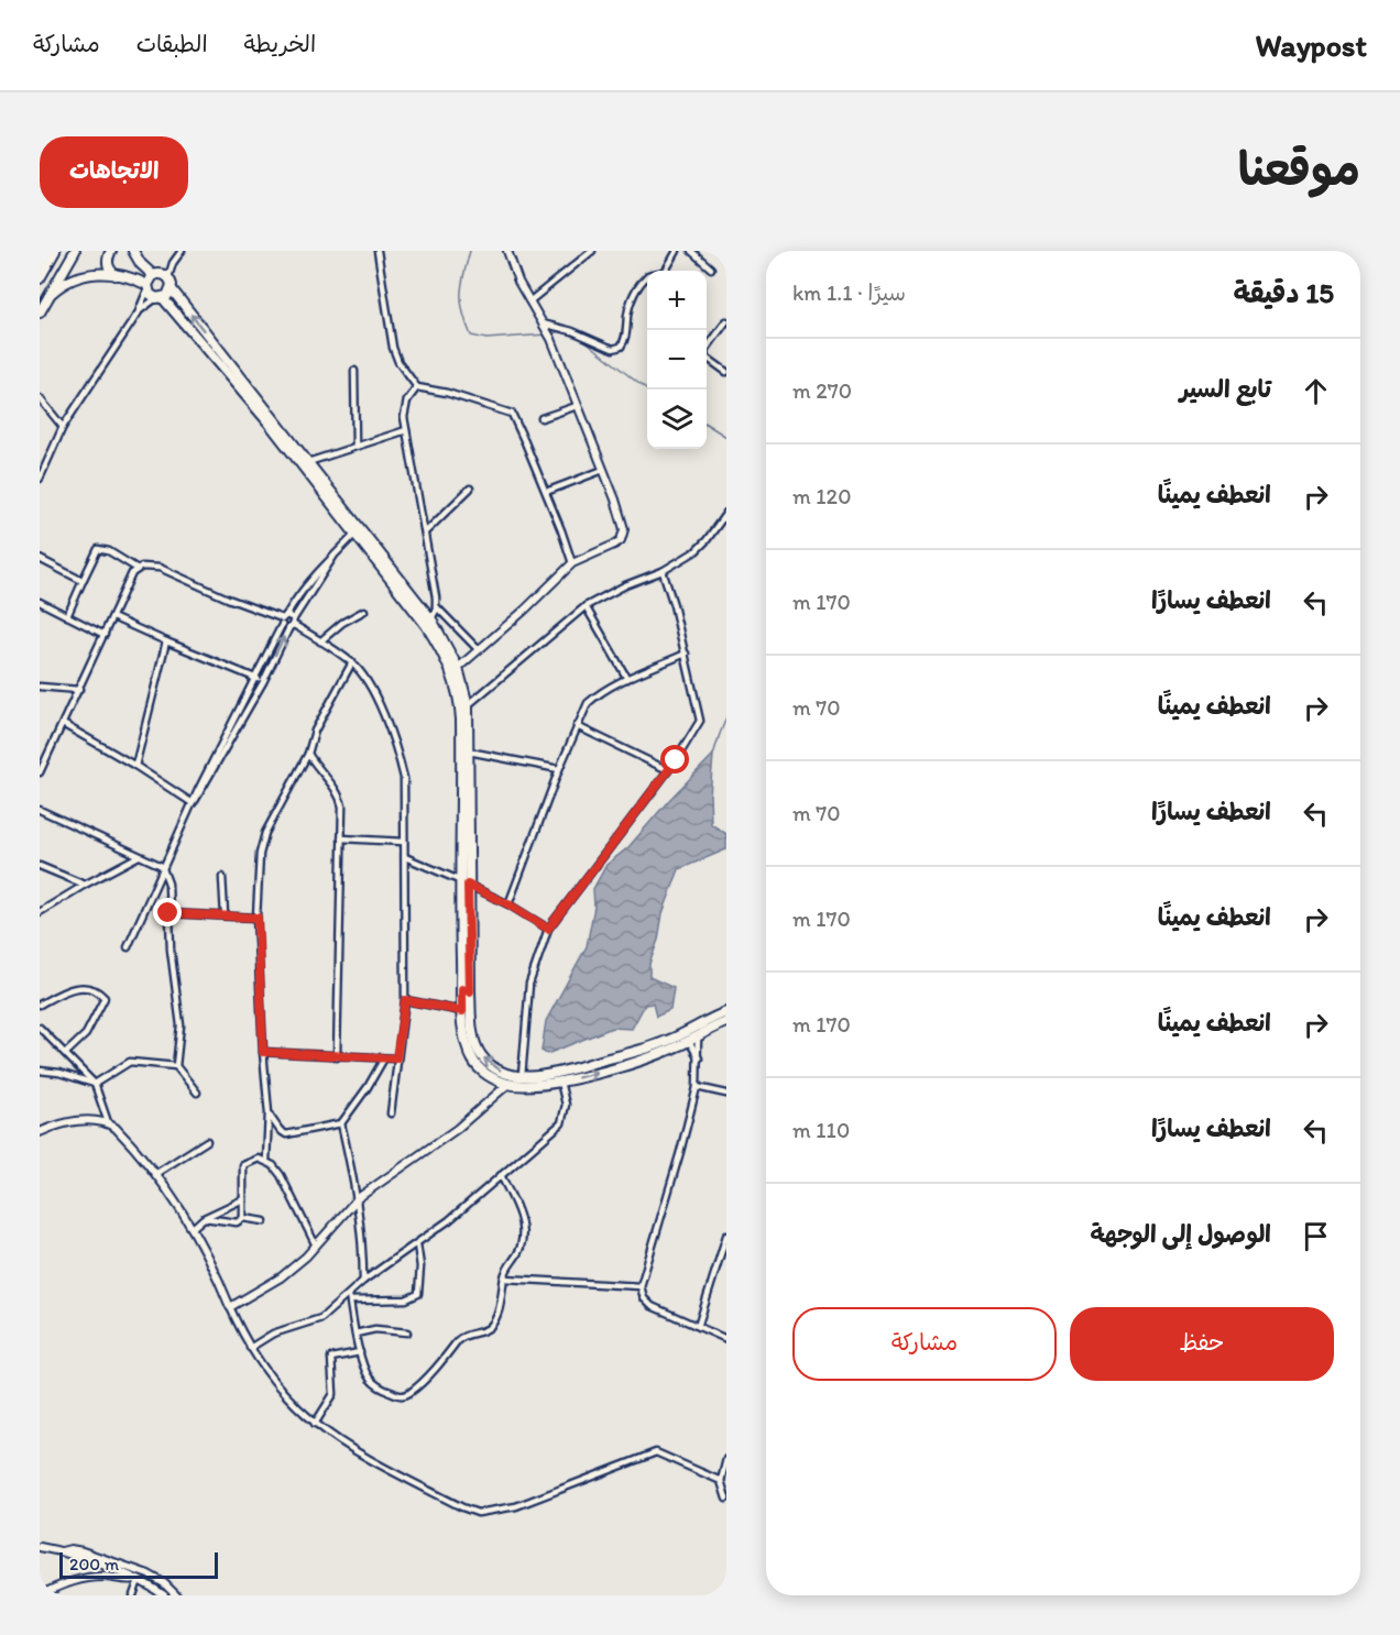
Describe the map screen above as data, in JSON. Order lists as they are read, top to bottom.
{
  "scale_bar": "200 m",
  "page": {
    "header": "Waypost",
    "nav": ["الخريطة", "الطبقات", "مشاركة"],
    "title": "موقعنا",
    "buttons": [
      "الاتجاهات",
      ["حفظ", "مشاركة"]
    ],
    "heading": ["15 دقيقة", "سيرًا · 1.1 km"],
    "map_buttons": ["+", "−"],
    "list": [
      ["تابع السير", "270 m"],
      ["انعطف يمينًا", "120 m"],
      ["انعطف يسارًا", "170 m"],
      ["انعطف يمينًا", "70 m"],
      ["انعطف يسارًا", "70 m"],
      ["انعطف يمينًا", "170 m"],
      ["انعطف يمينًا", "170 m"],
      ["انعطف يسارًا", "110 m"],
      "الوصول إلى الوجهة"
    ],
    "scale": "200 m"
  }
}
